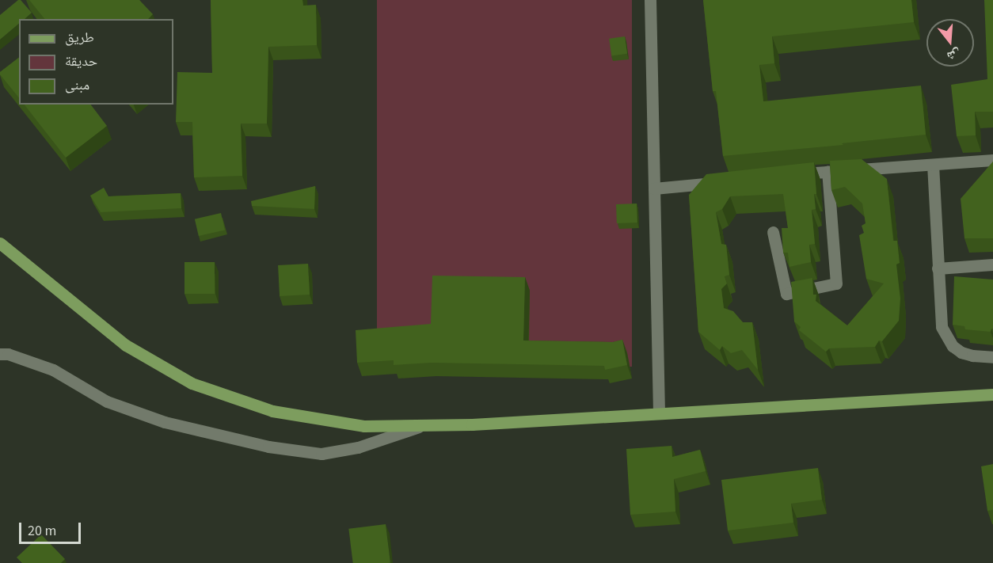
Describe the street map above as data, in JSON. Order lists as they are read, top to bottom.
{
  "legend": ["طريق", "حديقة", "مبنى"],
  "scale_bar": "20 m",
  "north": "bottom"
}
